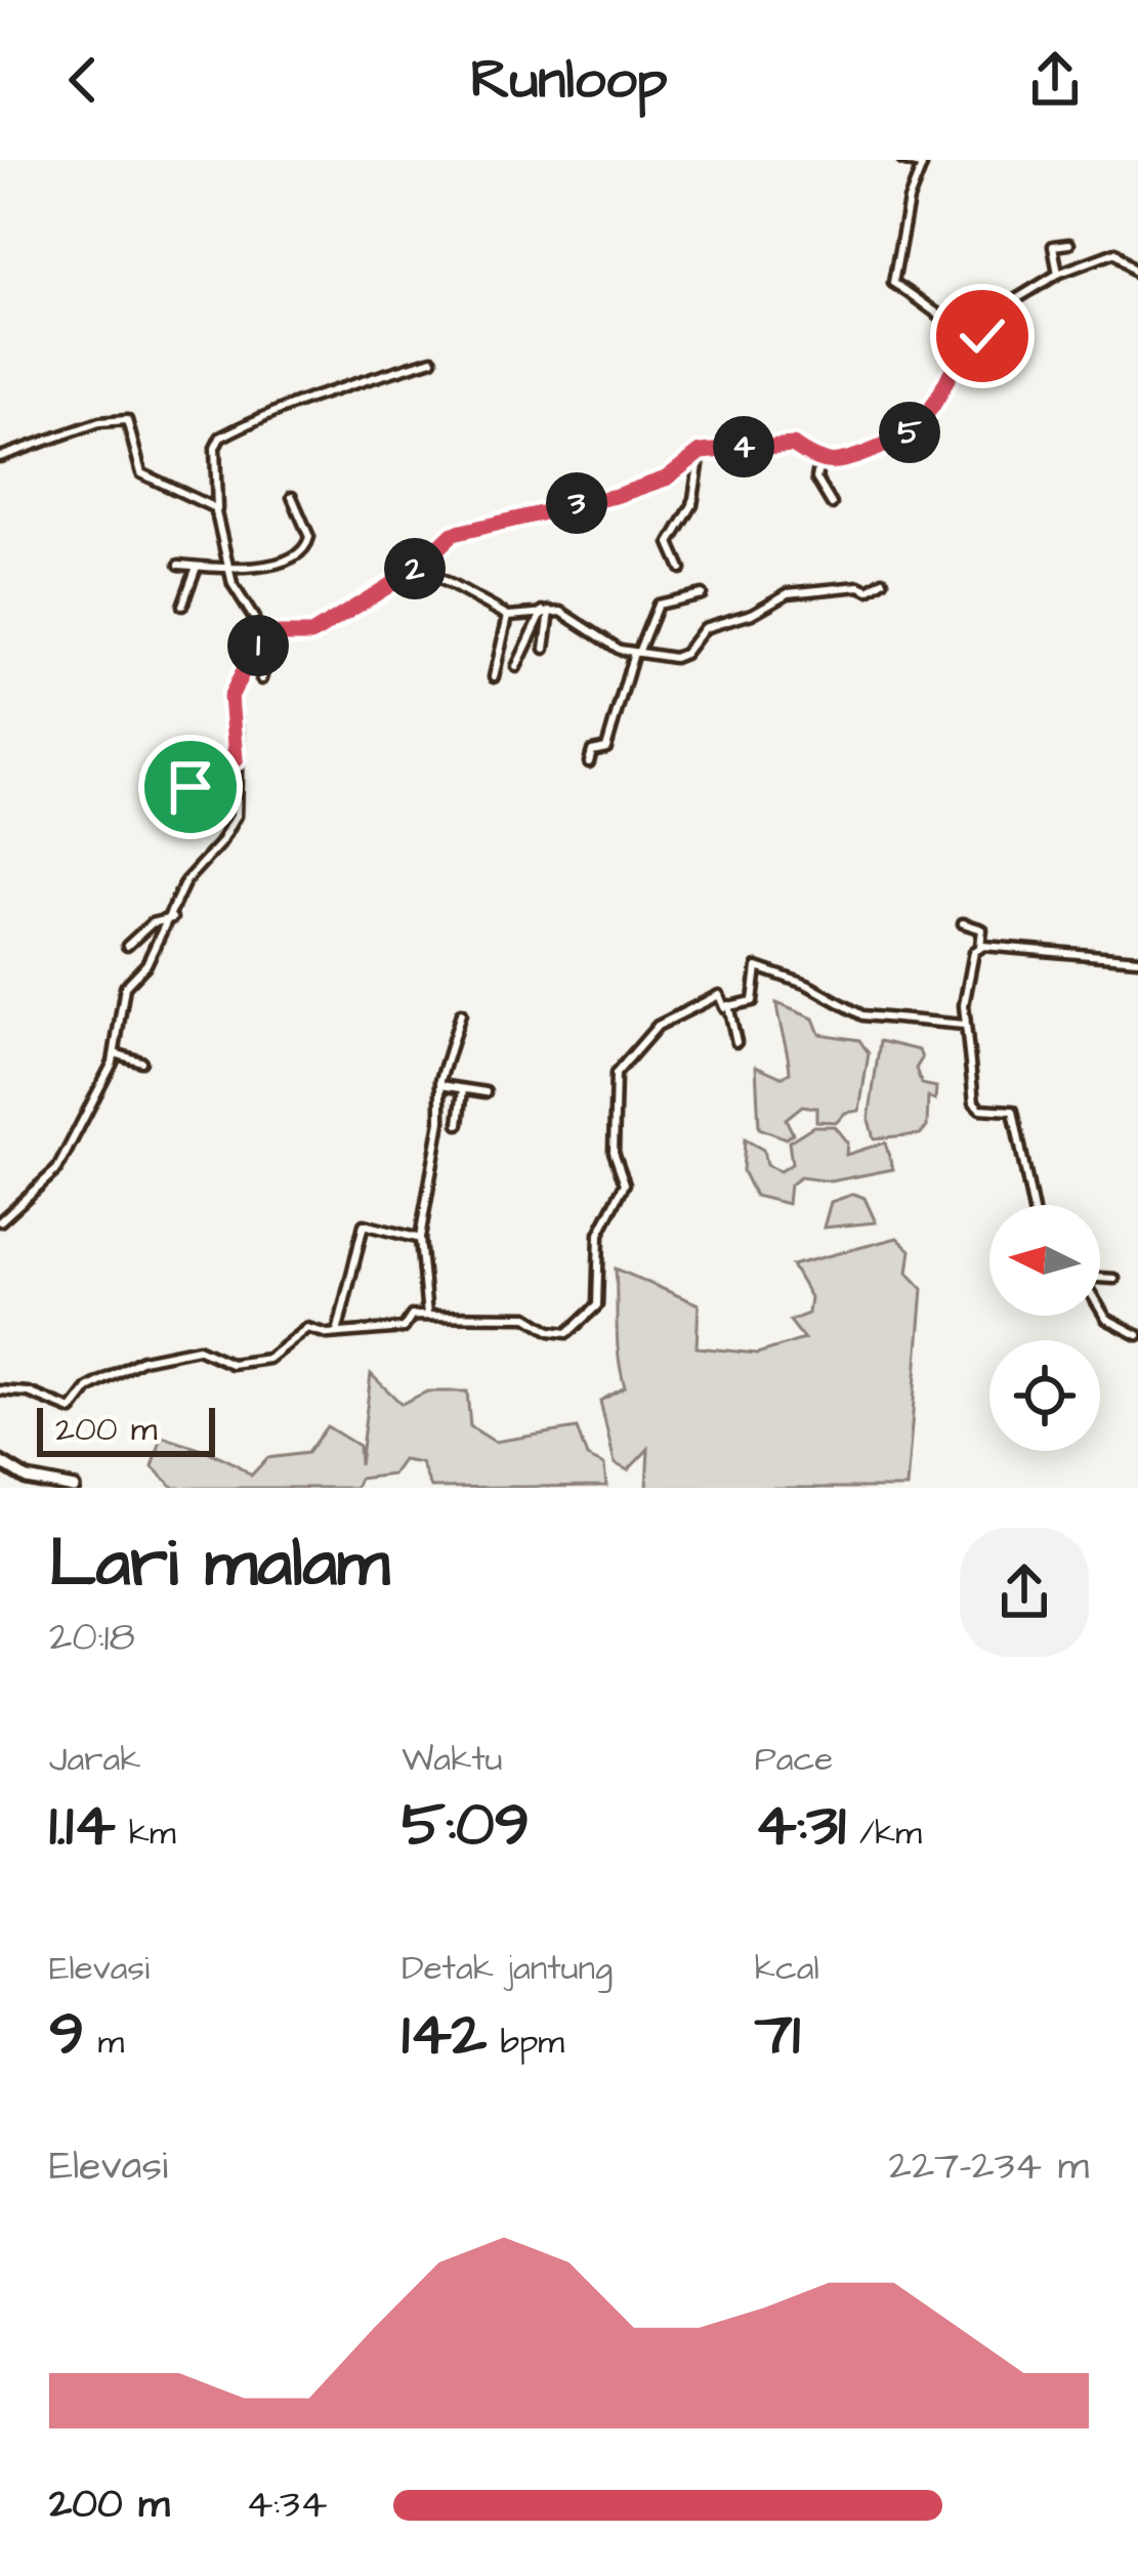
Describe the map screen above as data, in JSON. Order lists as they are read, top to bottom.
{
  "scale_bar": "200 m",
  "north": "left",
  "page": {
    "header": "Runloop",
    "pins": [
      "5",
      "4",
      "3",
      "2",
      "1"
    ],
    "scale": "200 m",
    "heading": ["Lari malam", "20:18"],
    "stats": [
      ["Jarak", "1.14 km"],
      ["Waktu", "5:09"],
      ["Pace", "4:31 /km"],
      ["Elevasi", "9 m"],
      ["Detak jantung", "142 bpm"],
      ["kcal", "71"]
    ],
    "chart": ["Elevasi", "227–234 m"],
    "list": [
      {
        "name": "200 m",
        "note": "4:34"
      }
    ]
  }
}
